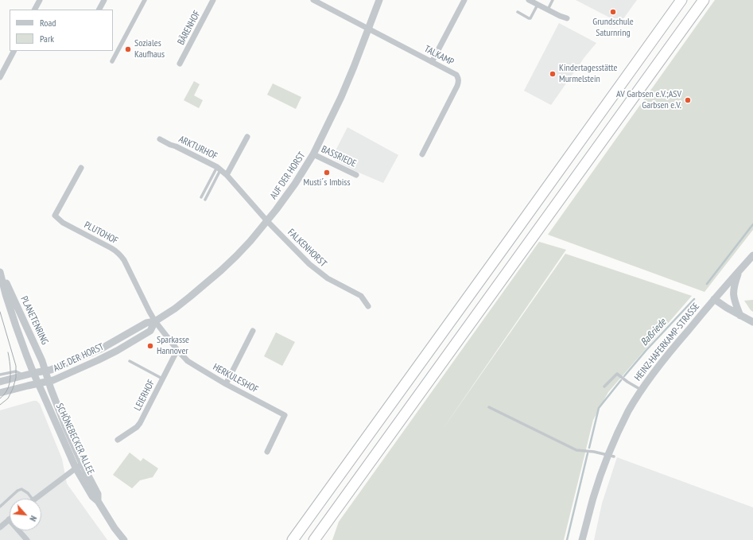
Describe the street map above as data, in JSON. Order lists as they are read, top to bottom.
{
  "streets": {
    "street": [
      "BÄRENHOF",
      "TALKAMP",
      "ARKTURHOF",
      "BASSRIEDE",
      "AUF DER HORST",
      "PLUTOHOF",
      "FALKENHORST",
      "PLANETENRING",
      "HEINZ-HAFERKAMP-STRASSE",
      "HERKULESHOF",
      "LEIERHOF",
      "SCHÖNEBECKER ALLEE"
    ]
  },
  "crossings": [
    ["TALKAMP", "AUF DER HORST"],
    ["ARKTURHOF", "AUF DER HORST"],
    ["ARKTURHOF", "FALKENHORST"],
    ["BASSRIEDE", "AUF DER HORST"],
    ["AUF DER HORST", "PLUTOHOF"],
    ["AUF DER HORST", "FALKENHORST"],
    ["AUF DER HORST", "PLANETENRING"],
    ["AUF DER HORST", "HERKULESHOF"],
    ["AUF DER HORST", "SCHÖNEBECKER ALLEE"],
    ["PLUTOHOF", "HERKULESHOF"],
    ["PLANETENRING", "SCHÖNEBECKER ALLEE"],
    ["HERKULESHOF", "LEIERHOF"]
  ],
  "water": ["Baßriede"],
  "places": [
    "Grundschule Saturnring",
    "Soziales Kaufhaus",
    "Kindertagesstätte Murmelstein",
    "AV Garbsen e.V.;ASV Garbsen e.V.",
    "Musti´s Imbiss",
    "Sparkasse Hannover"
  ],
  "legend": ["Road", "Park"],
  "north": "bottom right"
}
